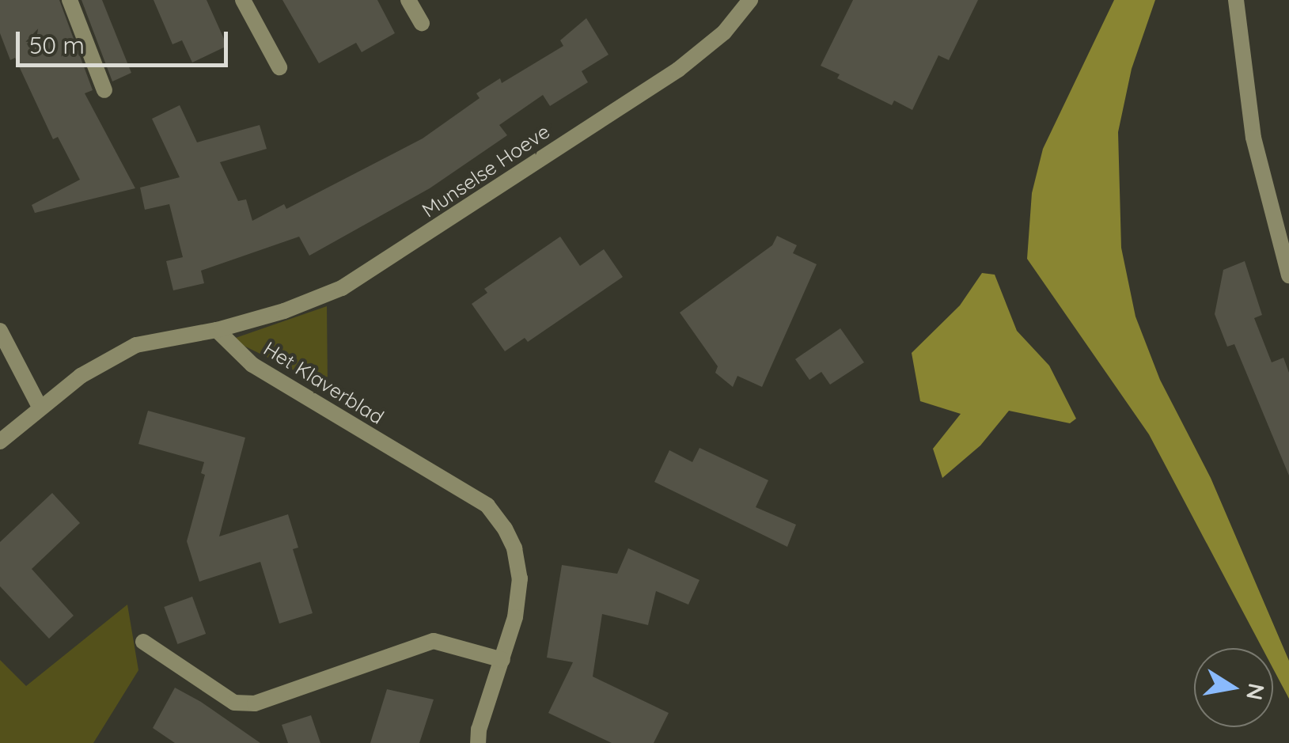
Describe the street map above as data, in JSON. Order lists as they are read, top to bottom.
{
  "streets": {
    "street": ["Munselse Hoeve", "Het Klaverblad"]
  },
  "crossings": [
    ["Munselse Hoeve", "Het Klaverblad"]
  ],
  "scale_bar": "50 m",
  "north": "right"
}
